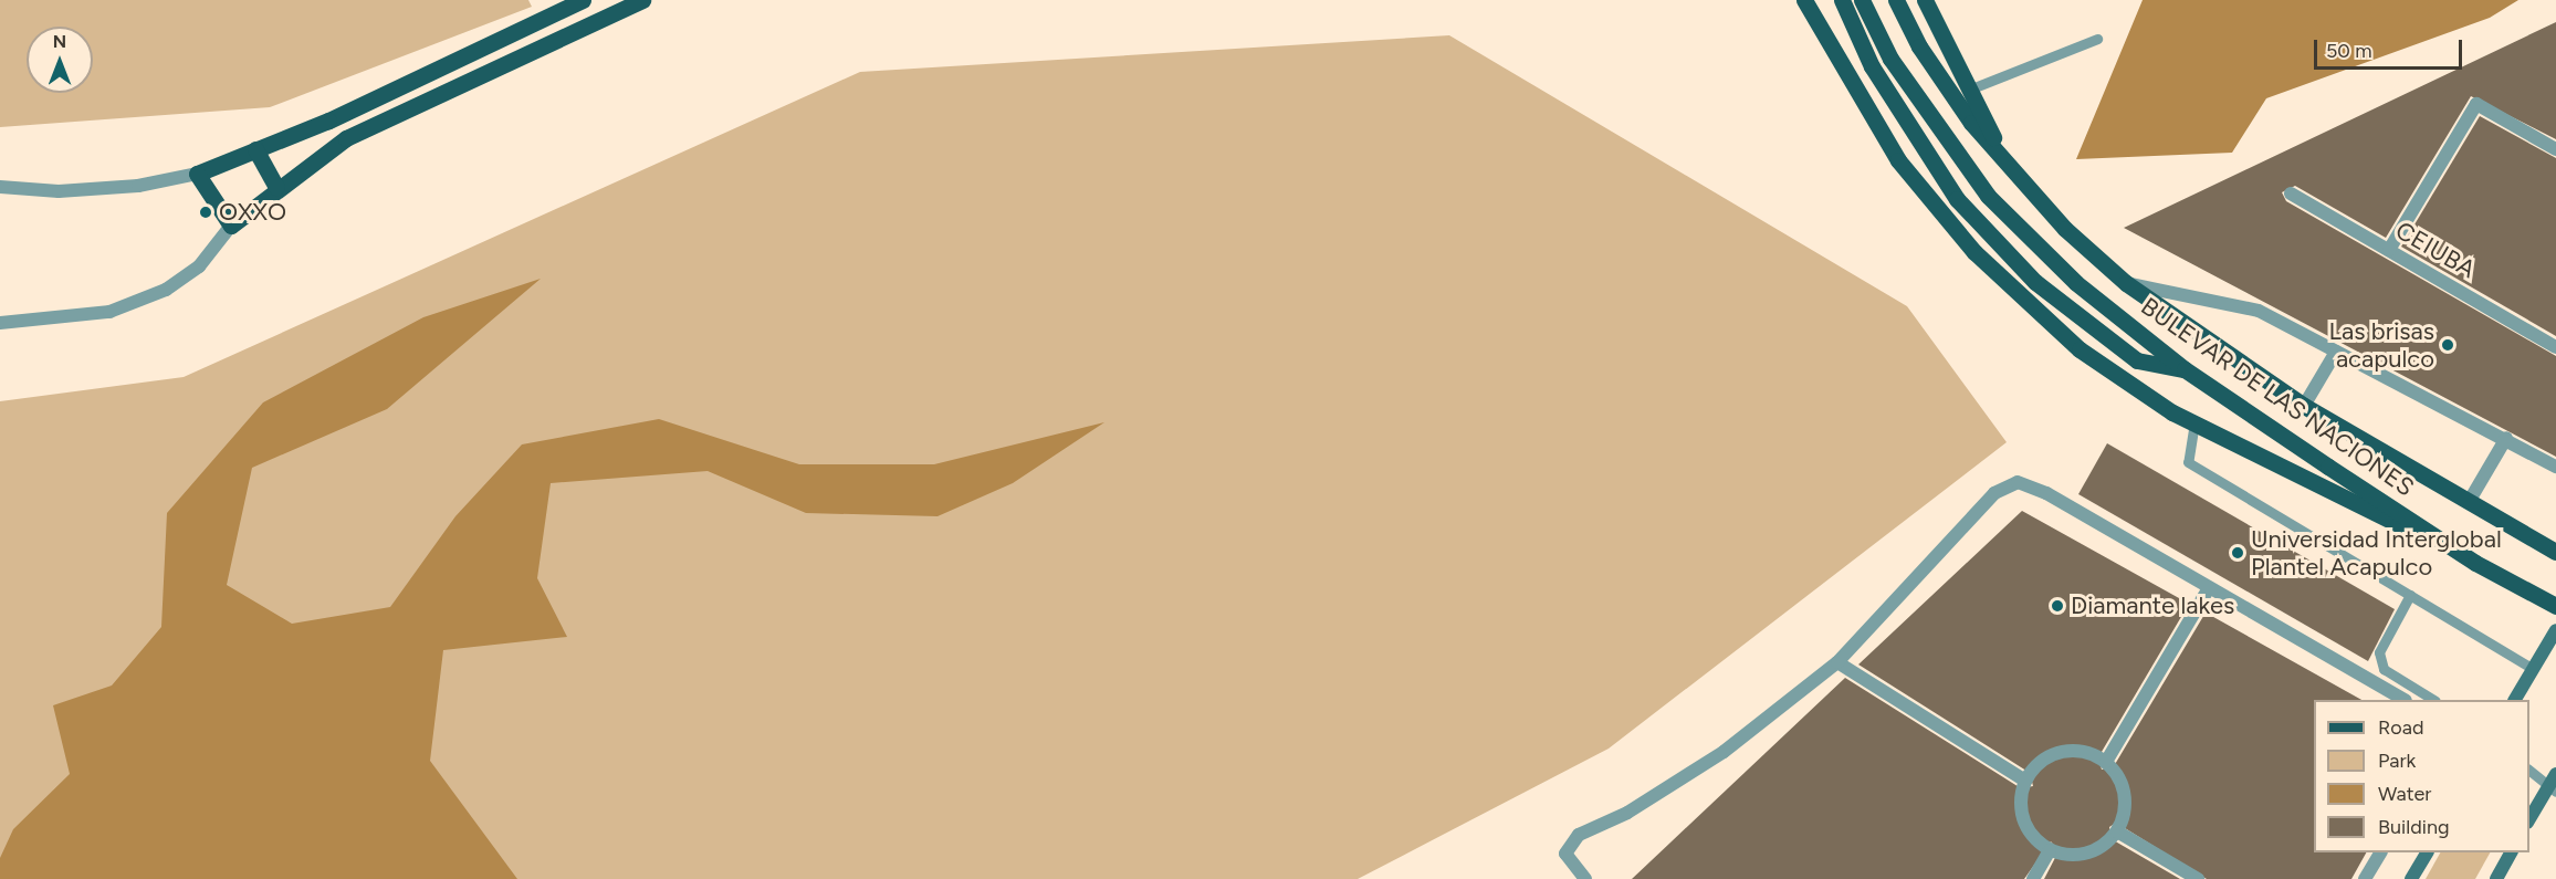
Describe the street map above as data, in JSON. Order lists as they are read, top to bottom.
{
  "streets": {
    "main road": ["BULEVAR DE LAS NACIONES"],
    "street": ["CEIUBA"]
  },
  "places": [
    "OXXO",
    "Las brisas acapulco",
    "Universidad Interglobal Plantel Acapulco",
    "Diamante lakes"
  ],
  "legend": [
    "Road",
    "Park",
    "Water",
    "Building"
  ],
  "scale_bar": "50 m",
  "north": "top"
}
